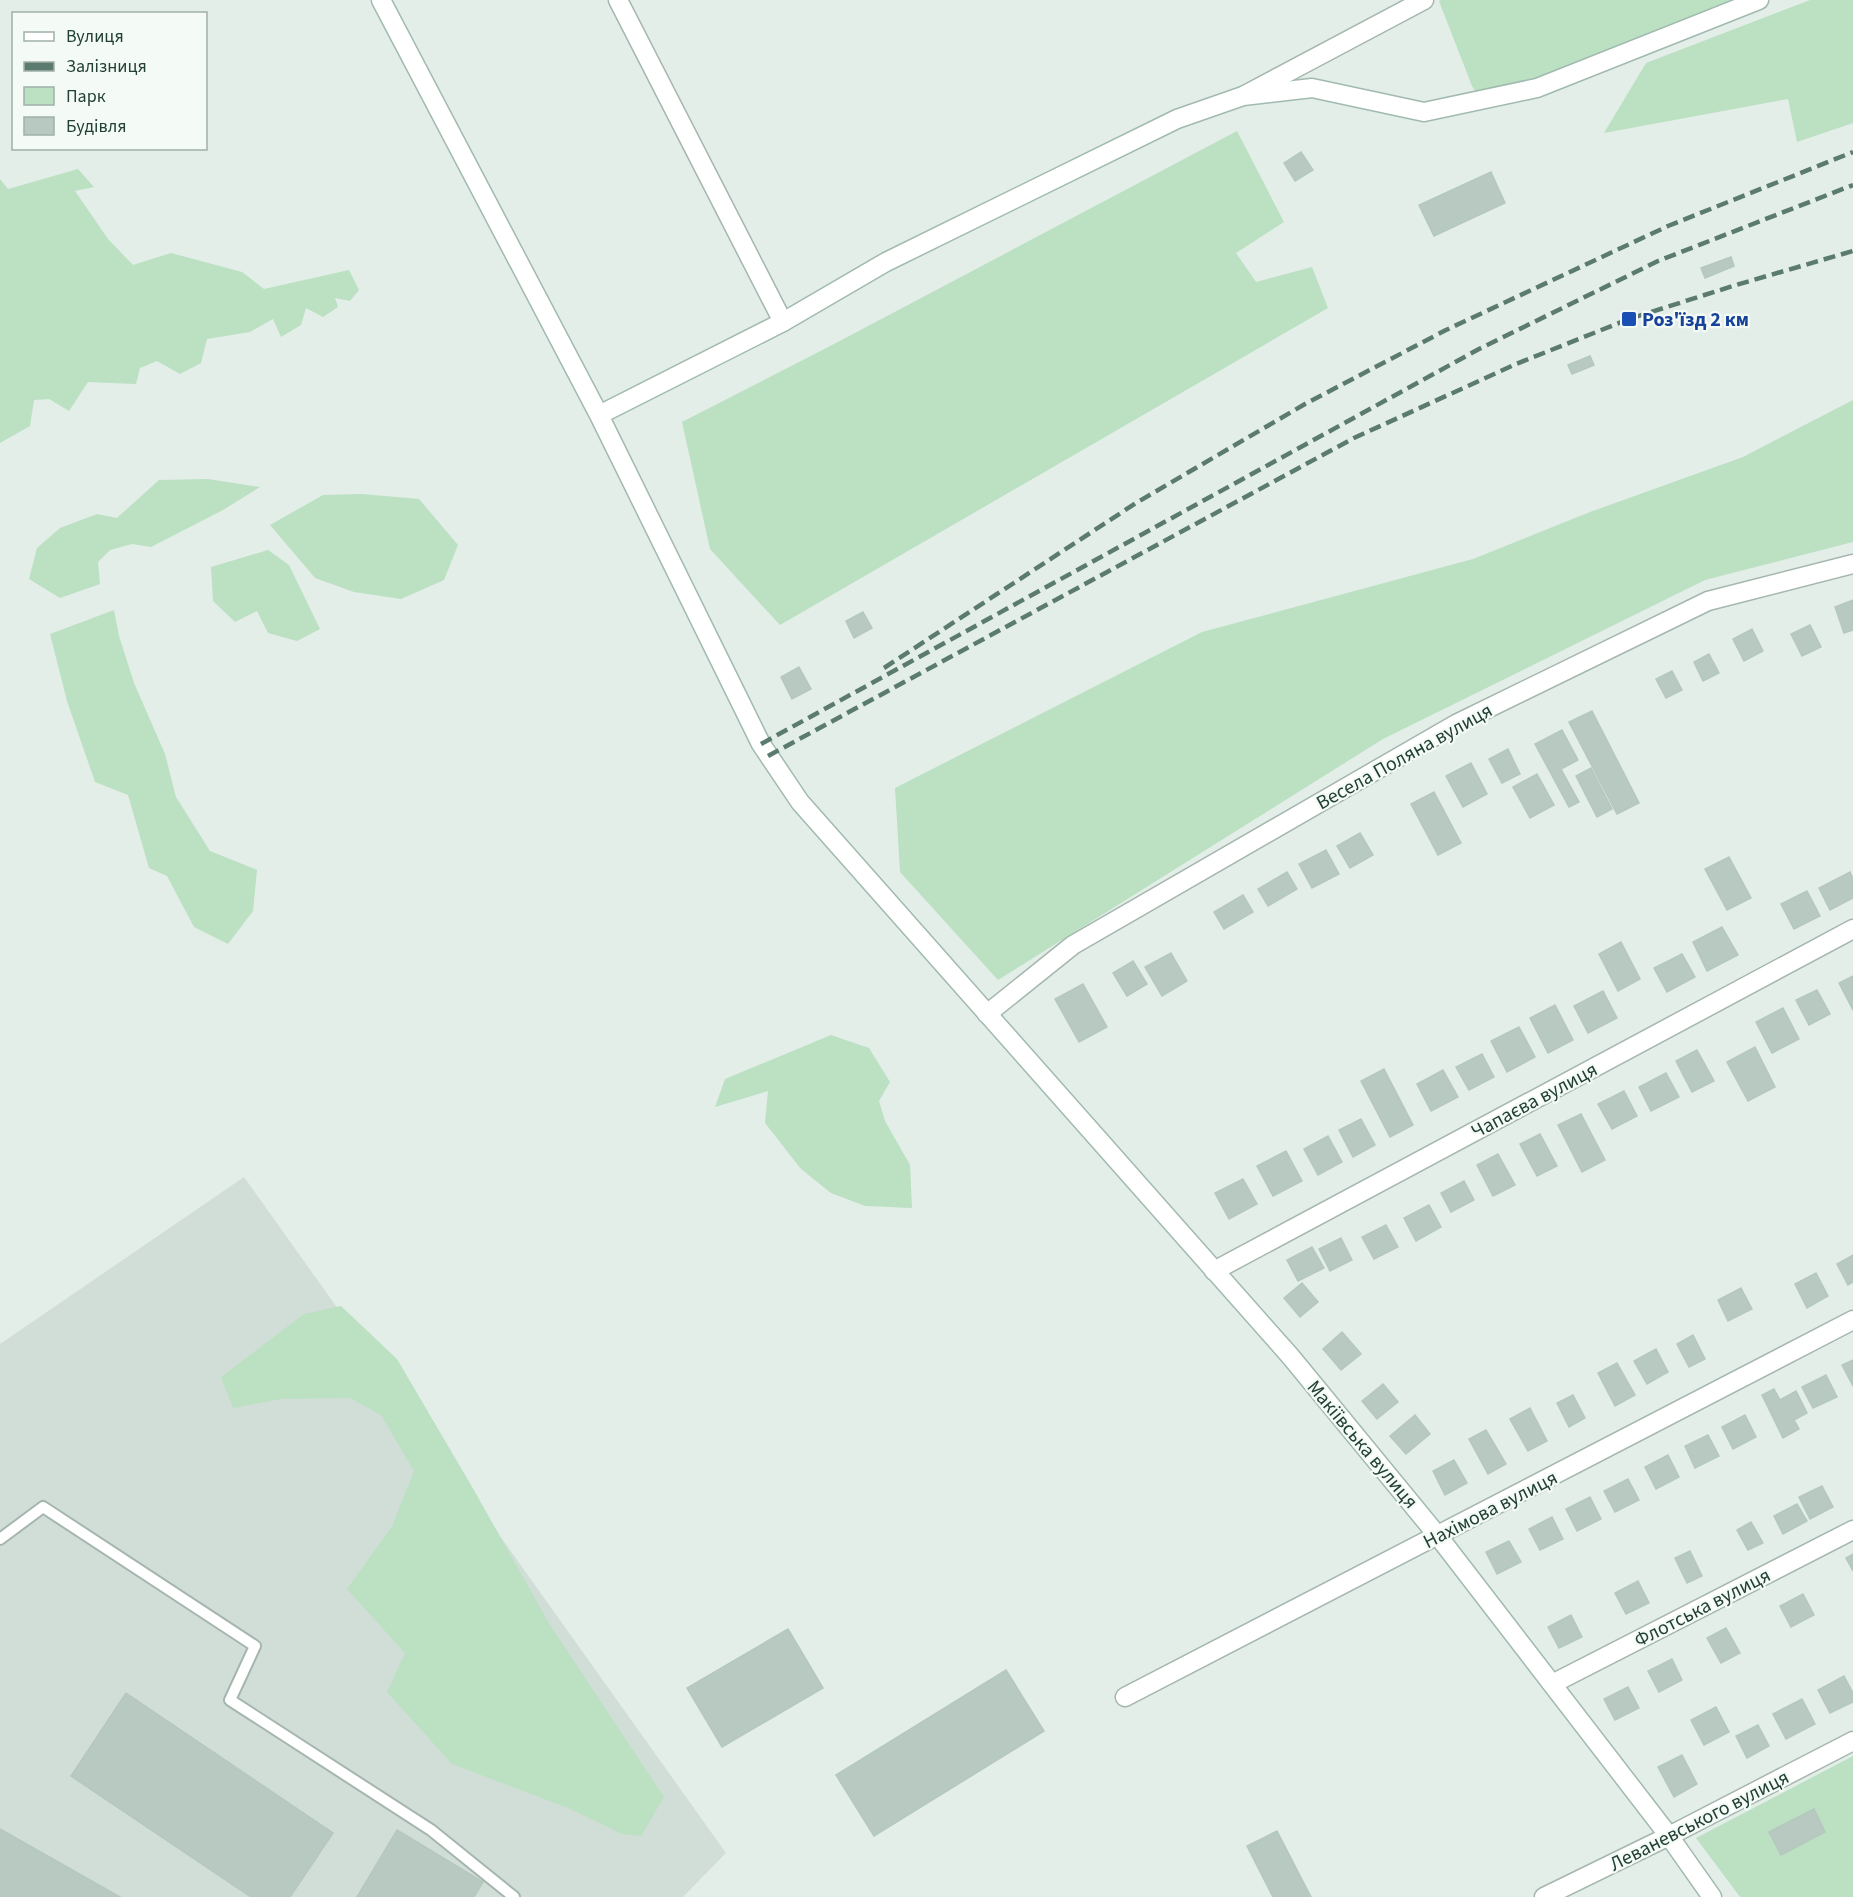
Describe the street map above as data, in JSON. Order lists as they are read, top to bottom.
{
  "streets": {
    "street": [
      "Весела Поляна вулиця",
      "Чапаєва вулиця",
      "Макіївська вулиця",
      "Нахімова вулиця",
      "Флотська вулиця",
      "Леваневського вулиця"
    ]
  },
  "crossings": [
    ["Весела Поляна вулиця", "Макіївська вулиця"],
    ["Чапаєва вулиця", "Макіївська вулиця"],
    ["Макіївська вулиця", "Нахімова вулиця"],
    ["Макіївська вулиця", "Флотська вулиця"],
    ["Макіївська вулиця", "Леваневського вулиця"]
  ],
  "places": {
    "transit": ["Роз'їзд 2 км"]
  },
  "legend": [
    "Вулиця",
    "Залізниця",
    "Парк",
    "Будівля"
  ]
}
